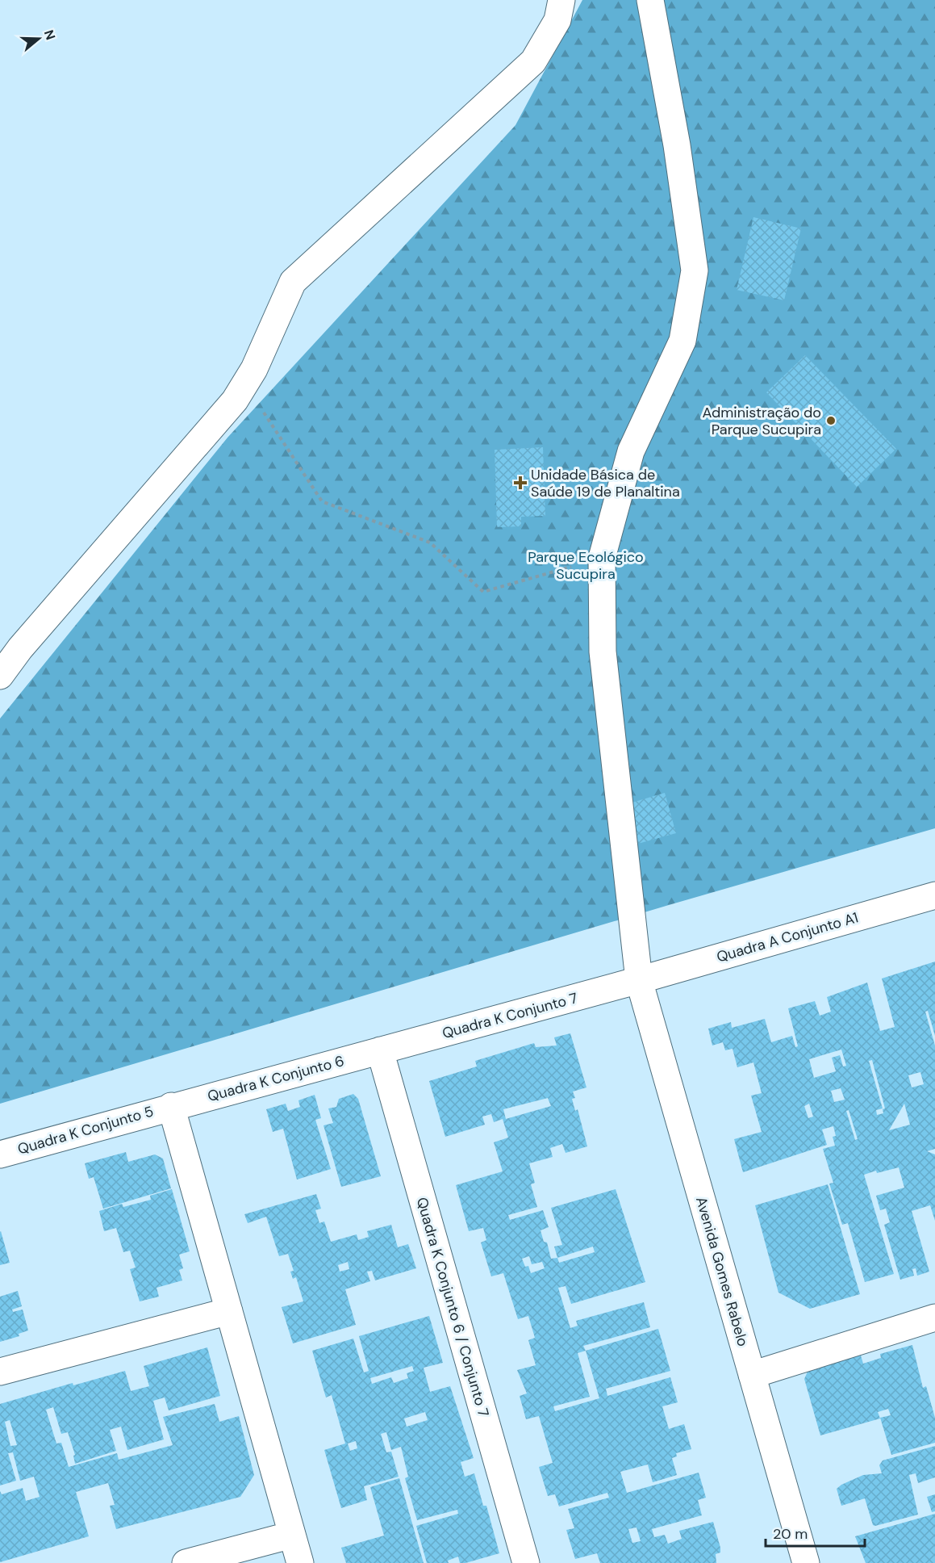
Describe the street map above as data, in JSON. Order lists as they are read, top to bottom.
{
  "streets": {
    "street": [
      "Quadra A Conjunto A1",
      "Quadra K Conjunto 7",
      "Quadra K Conjunto 6",
      "Quadra K Conjunto 5",
      "Avenida Gomes Rabelo",
      "Quadra K Conjunto 6 / Conjunto 7"
    ]
  },
  "crossings": [
    ["Quadra A Conjunto A1", "Quadra K Conjunto 7"],
    ["Quadra A Conjunto A1", "Avenida Gomes Rabelo"],
    ["Quadra K Conjunto 7", "Quadra K Conjunto 6"],
    ["Quadra K Conjunto 7", "Avenida Gomes Rabelo"],
    ["Quadra K Conjunto 7", "Quadra K Conjunto 6 / Conjunto 7"],
    ["Quadra K Conjunto 6", "Quadra K Conjunto 5"],
    ["Quadra K Conjunto 6", "Quadra K Conjunto 6 / Conjunto 7"]
  ],
  "parks": ["Parque Ecológico Sucupira"],
  "places": {
    "other": ["Administração do Parque Sucupira"],
    "health": ["Unidade Básica de Saúde 19 de Planaltina"]
  },
  "scale_bar": "20 m",
  "north": "right"
}
